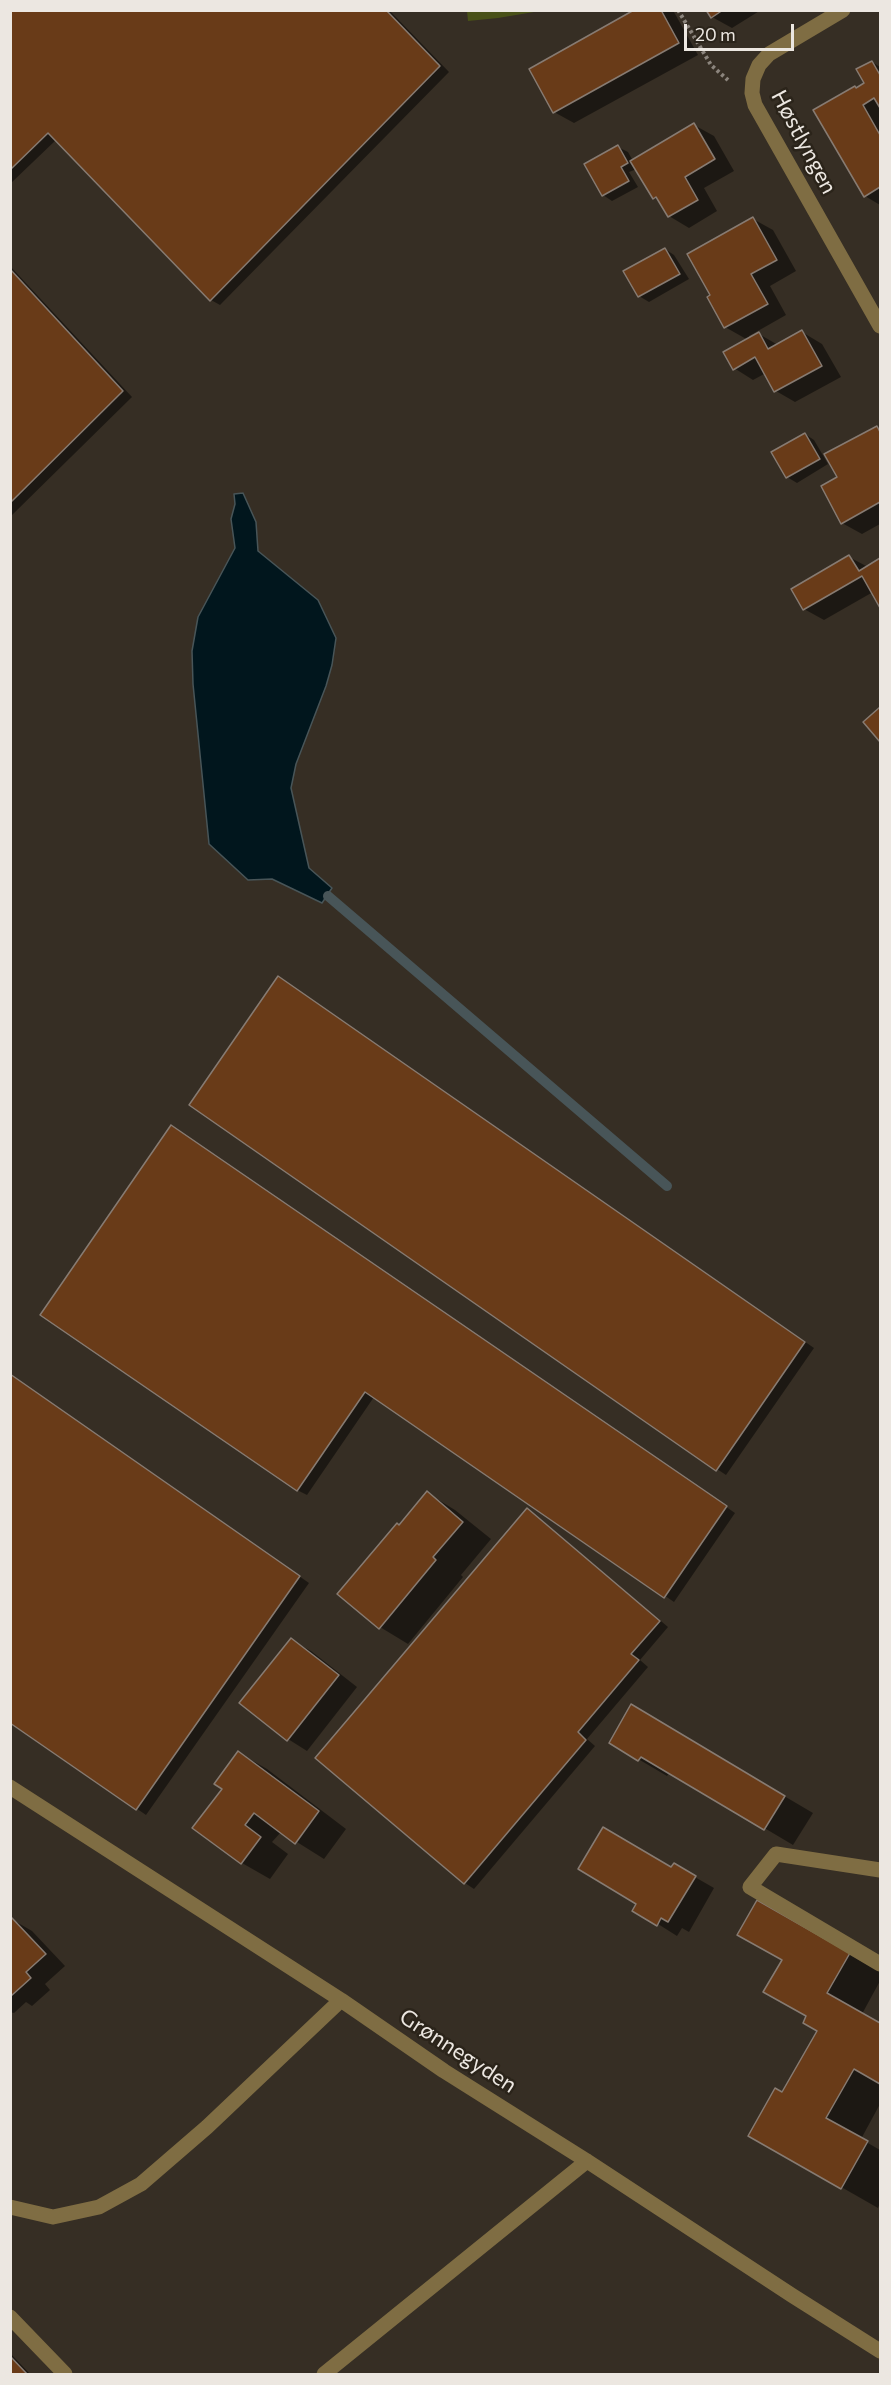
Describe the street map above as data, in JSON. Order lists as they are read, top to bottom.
{
  "streets": {
    "street": ["Høstlyngen", "Grønnegyden"]
  },
  "scale_bar": "20 m"
}
